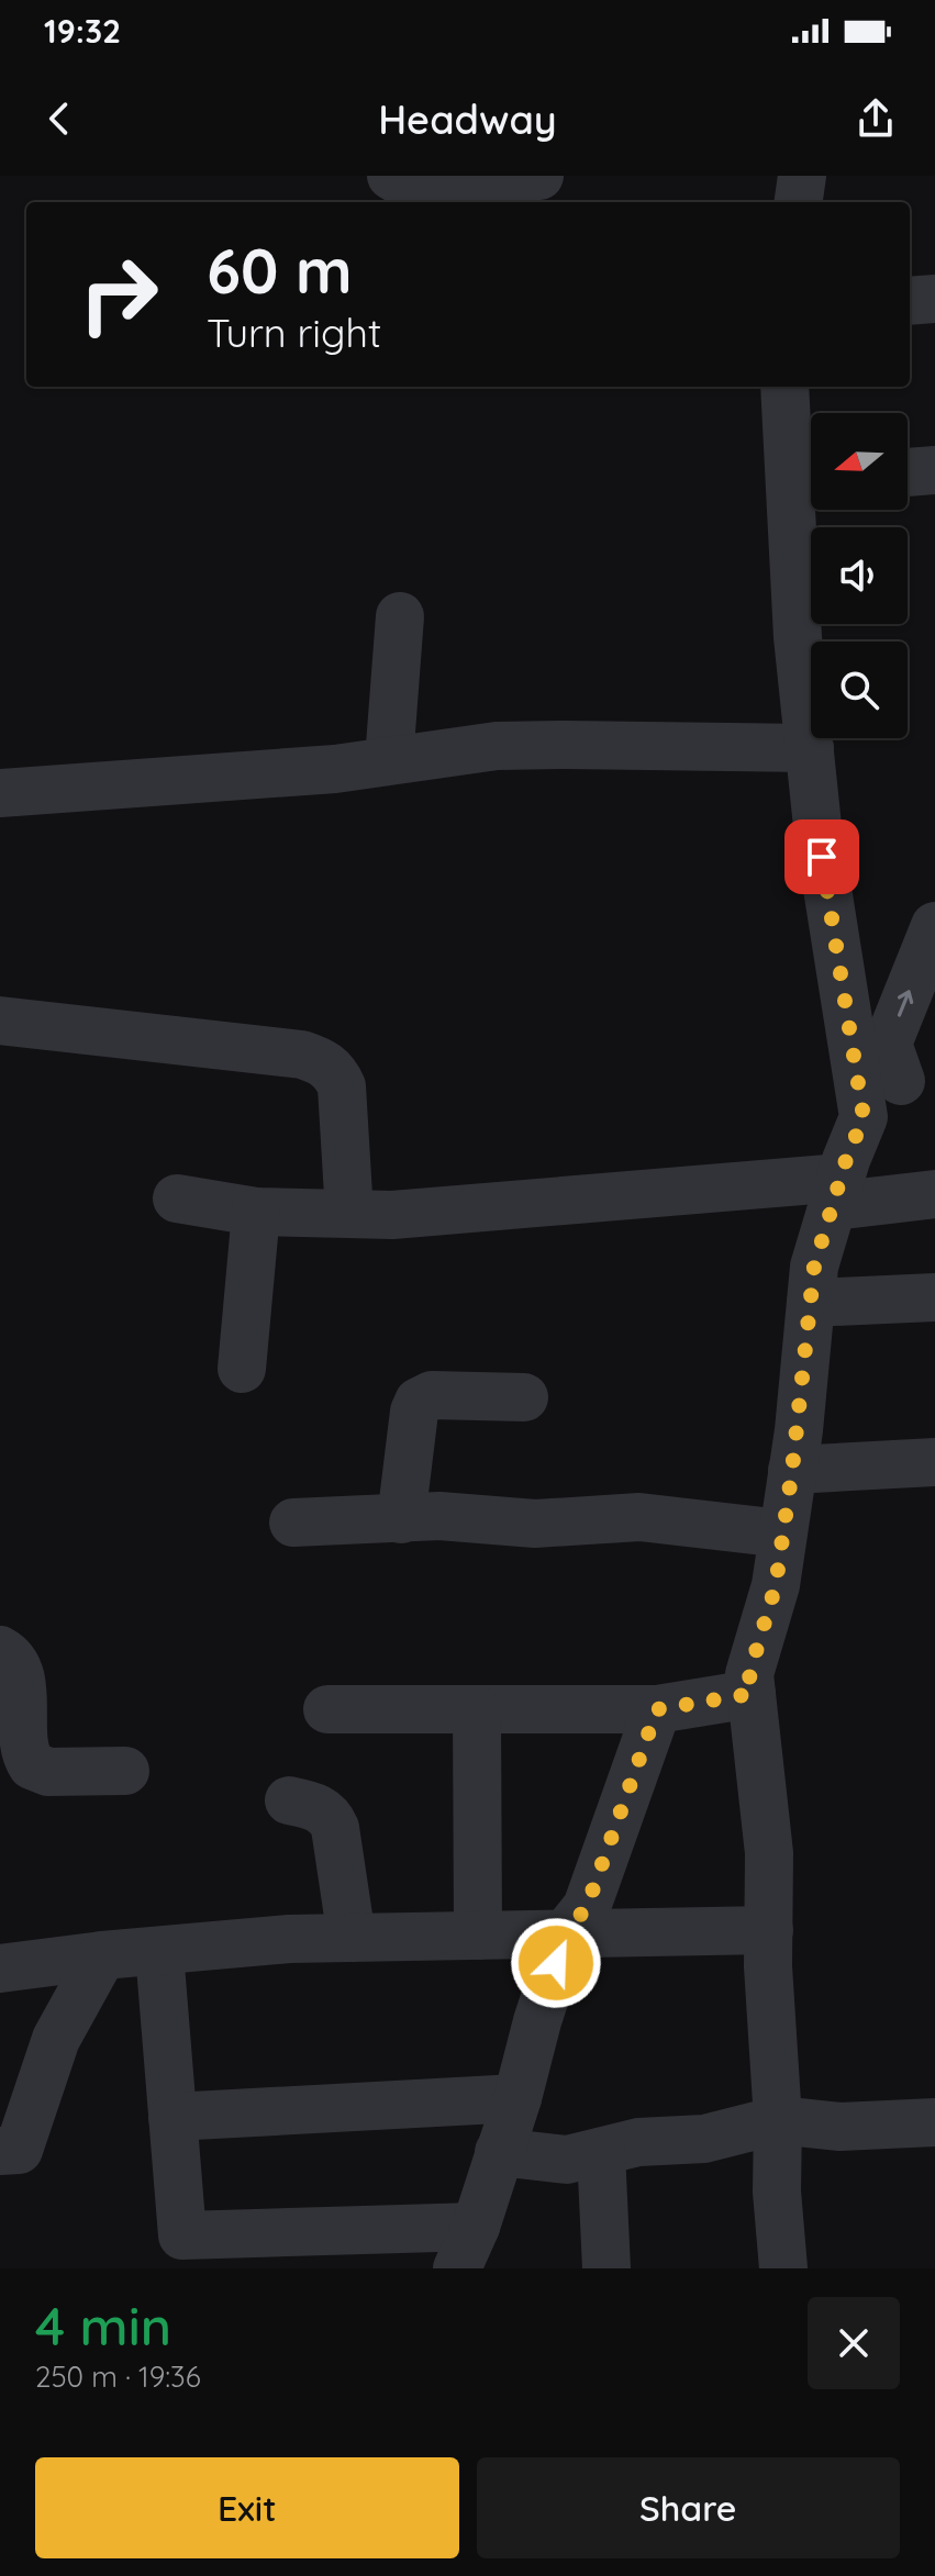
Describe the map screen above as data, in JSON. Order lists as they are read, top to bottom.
{
  "north": "left",
  "page": {
    "status": "19:32",
    "header": "Headway",
    "turn": ["60 m", "Turn right"],
    "heading": ["4 min", "250 m · 19:36"],
    "buttons": ["Exit", "Share"]
  }
}
